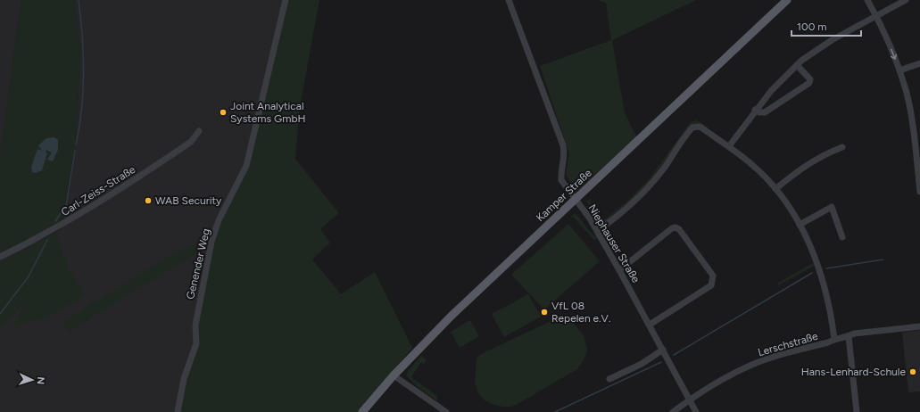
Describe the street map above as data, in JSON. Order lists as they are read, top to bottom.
{
  "streets": {
    "main road": ["Kamper Straße"],
    "street": [
      "Carl-Zeiss-Straße",
      "Niephauser Straße",
      "Genender Weg",
      "Lerschstraße"
    ]
  },
  "crossings": [
    ["Kamper Straße", "Niephauser Straße"],
    ["Niephauser Straße", "Lerschstraße"]
  ],
  "places": [
    "Joint Analytical Systems GmbH",
    "WAB Security",
    "VfL 08 Repelen e.V.",
    "Hans-Lenhard-Schule"
  ],
  "scale_bar": "100 m",
  "north": "right"
}
